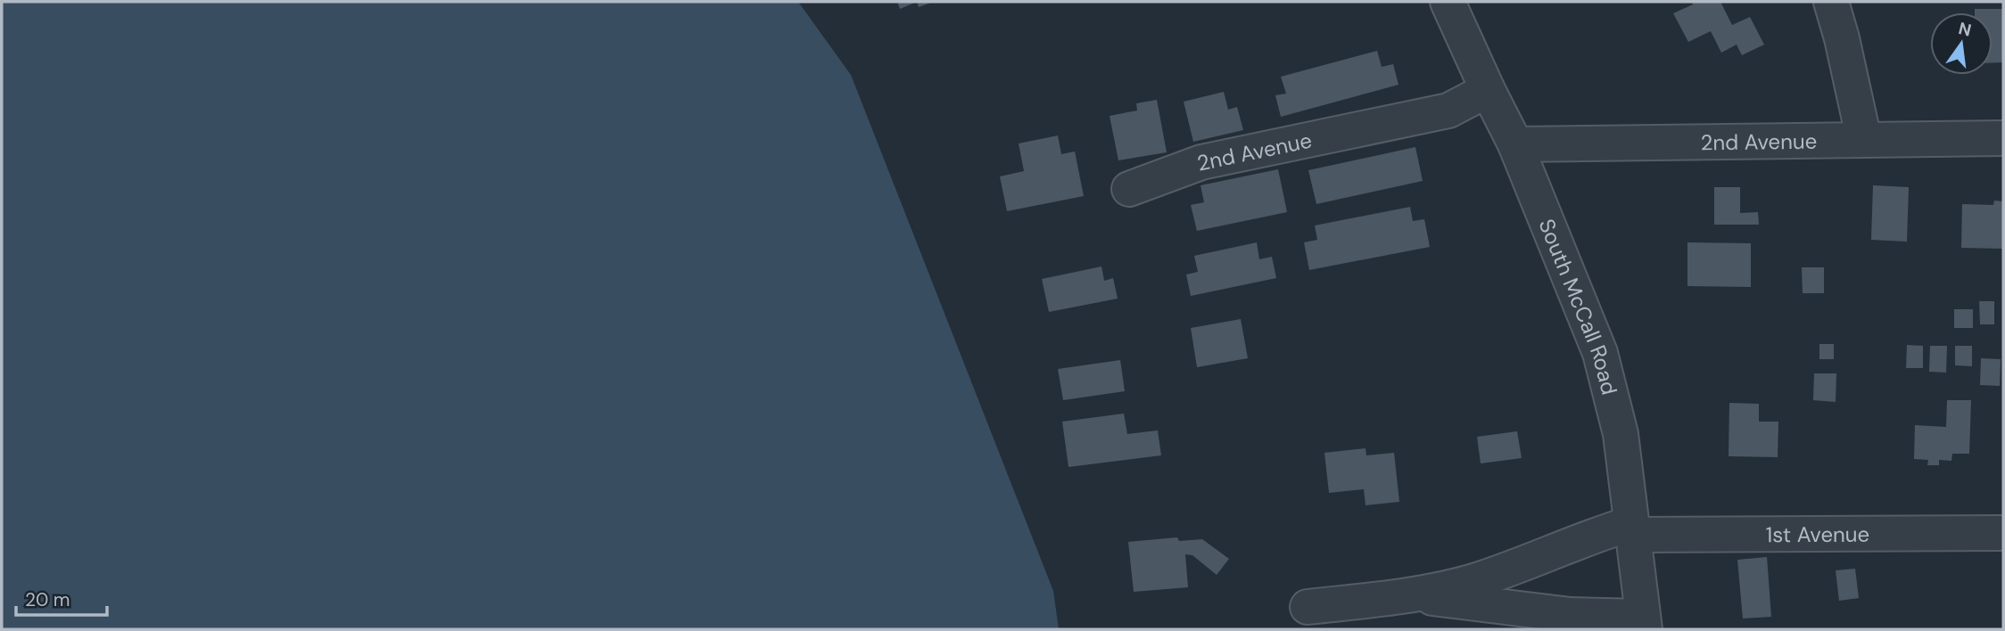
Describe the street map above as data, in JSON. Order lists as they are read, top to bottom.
{
  "streets": {
    "street": ["2nd Avenue", "South McCall Road", "1st Avenue"]
  },
  "crossings": [
    ["2nd Avenue", "South McCall Road"],
    ["South McCall Road", "1st Avenue"]
  ],
  "scale_bar": "20 m",
  "north": "top"
}
